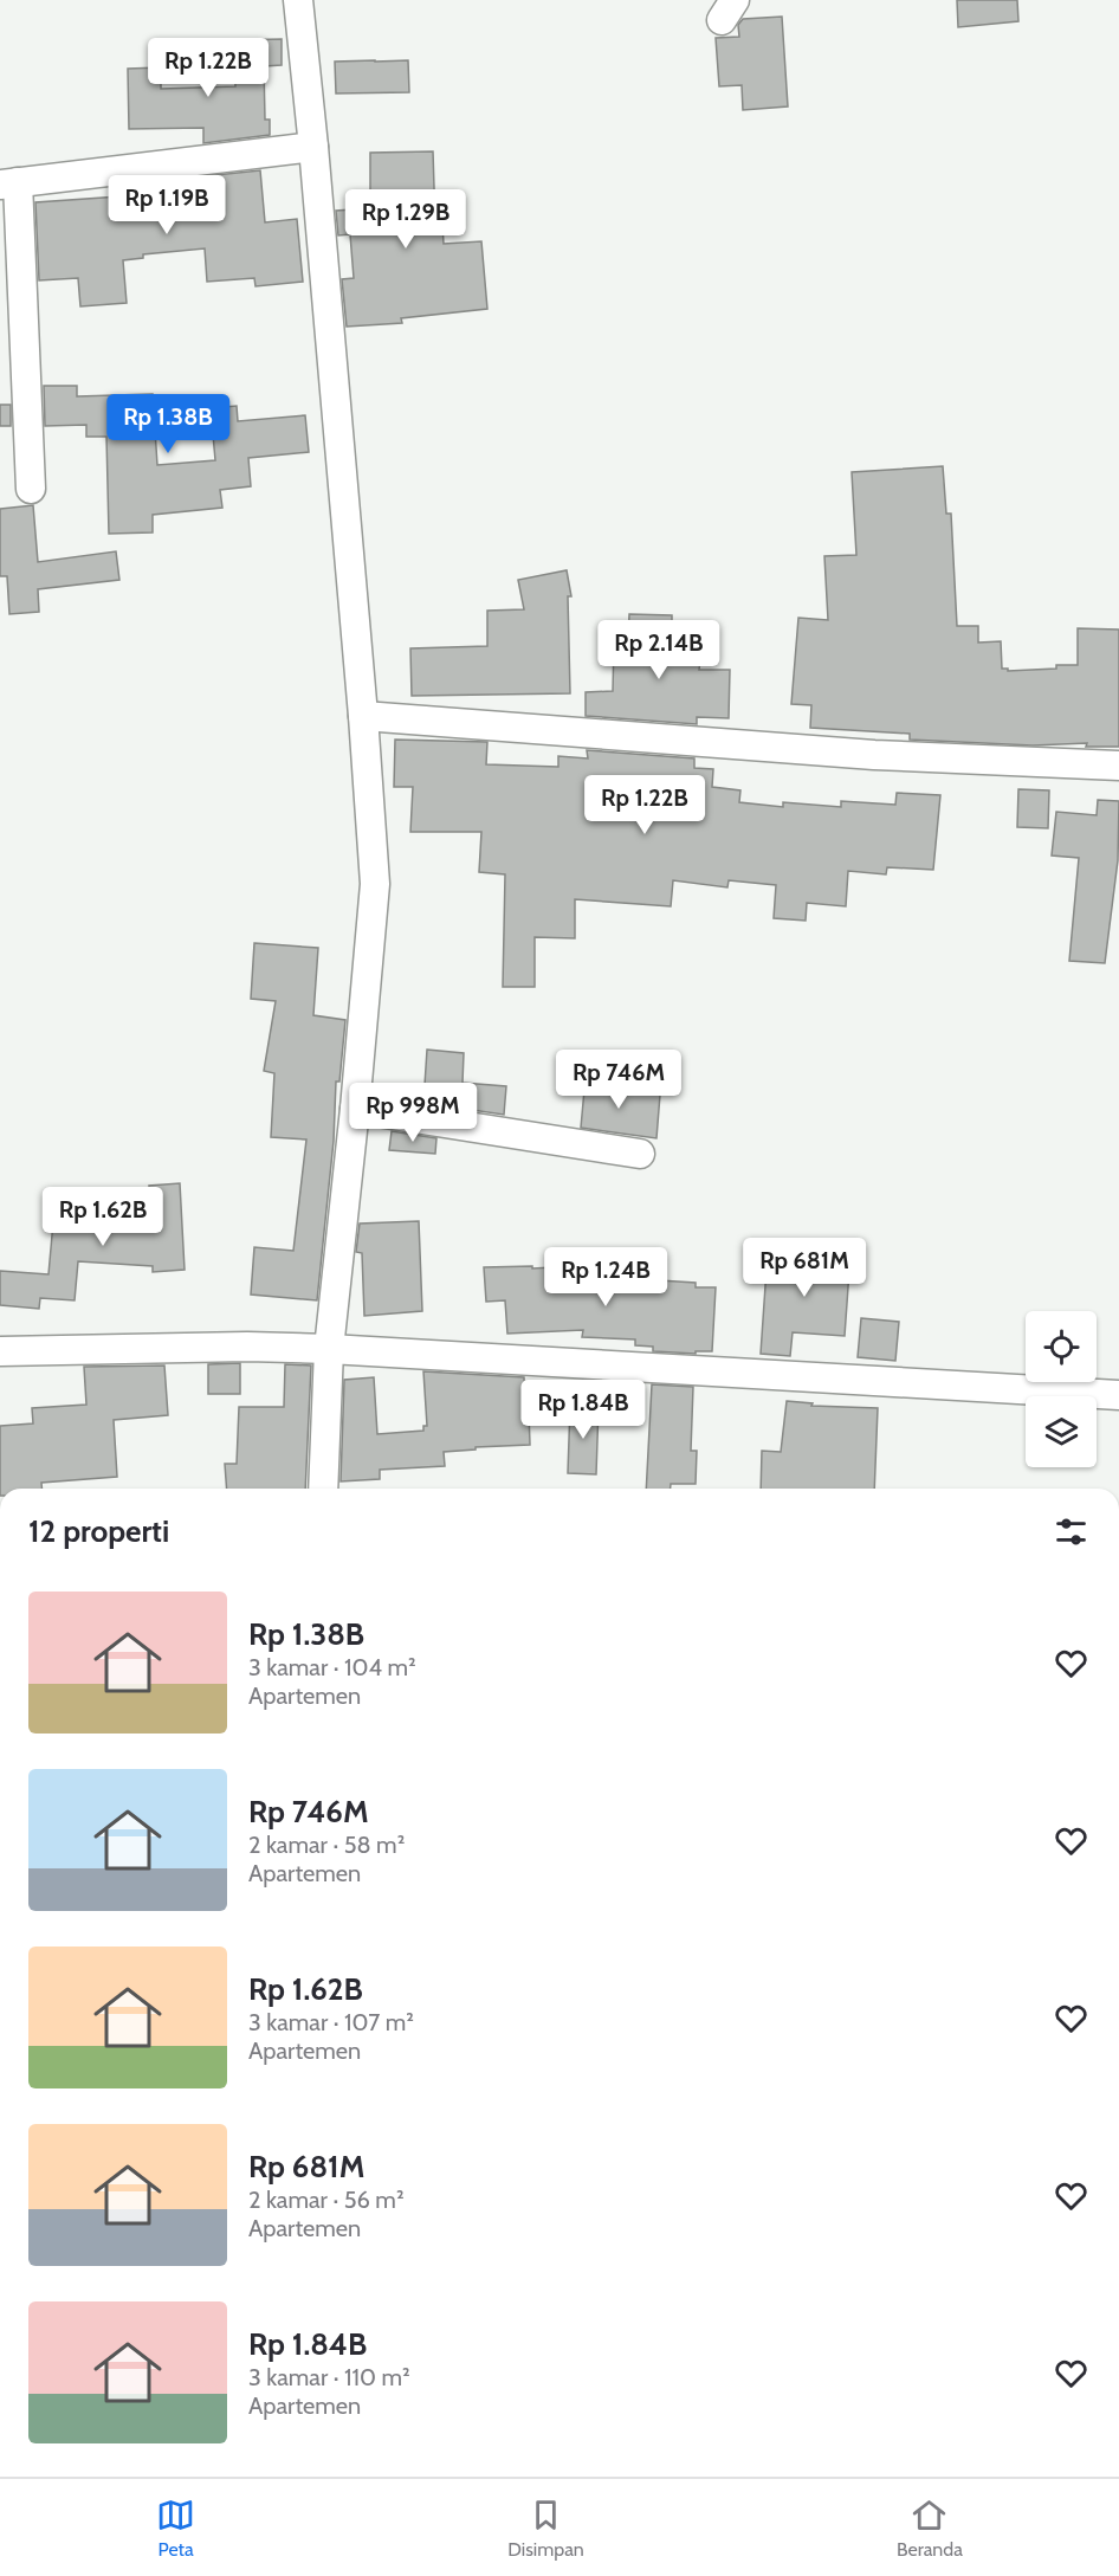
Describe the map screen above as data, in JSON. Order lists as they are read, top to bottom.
{
  "page": {
    "price": [
      "Rp 1.22B",
      "Rp 1.19B",
      "Rp 1.29B",
      "Rp 1.38B",
      "Rp 2.14B",
      "Rp 1.22B",
      "Rp 746M",
      "Rp 998M",
      "Rp 1.62B",
      "Rp 681M",
      "Rp 1.24B",
      "Rp 1.84B"
    ],
    "heading": "12 properti",
    "list": [
      {
        "name": "Rp 1.38B",
        "note": "3 kamar · 104 m² · Apartemen"
      },
      {
        "name": "Rp 746M",
        "note": "2 kamar · 58 m² · Apartemen"
      },
      {
        "name": "Rp 1.62B",
        "note": "3 kamar · 107 m² · Apartemen"
      },
      {
        "name": "Rp 681M",
        "note": "2 kamar · 56 m² · Apartemen"
      },
      {
        "name": "Rp 1.84B",
        "note": "3 kamar · 110 m² · Apartemen"
      }
    ],
    "tabs": ["Peta", "Disimpan", "Beranda"]
  }
}
